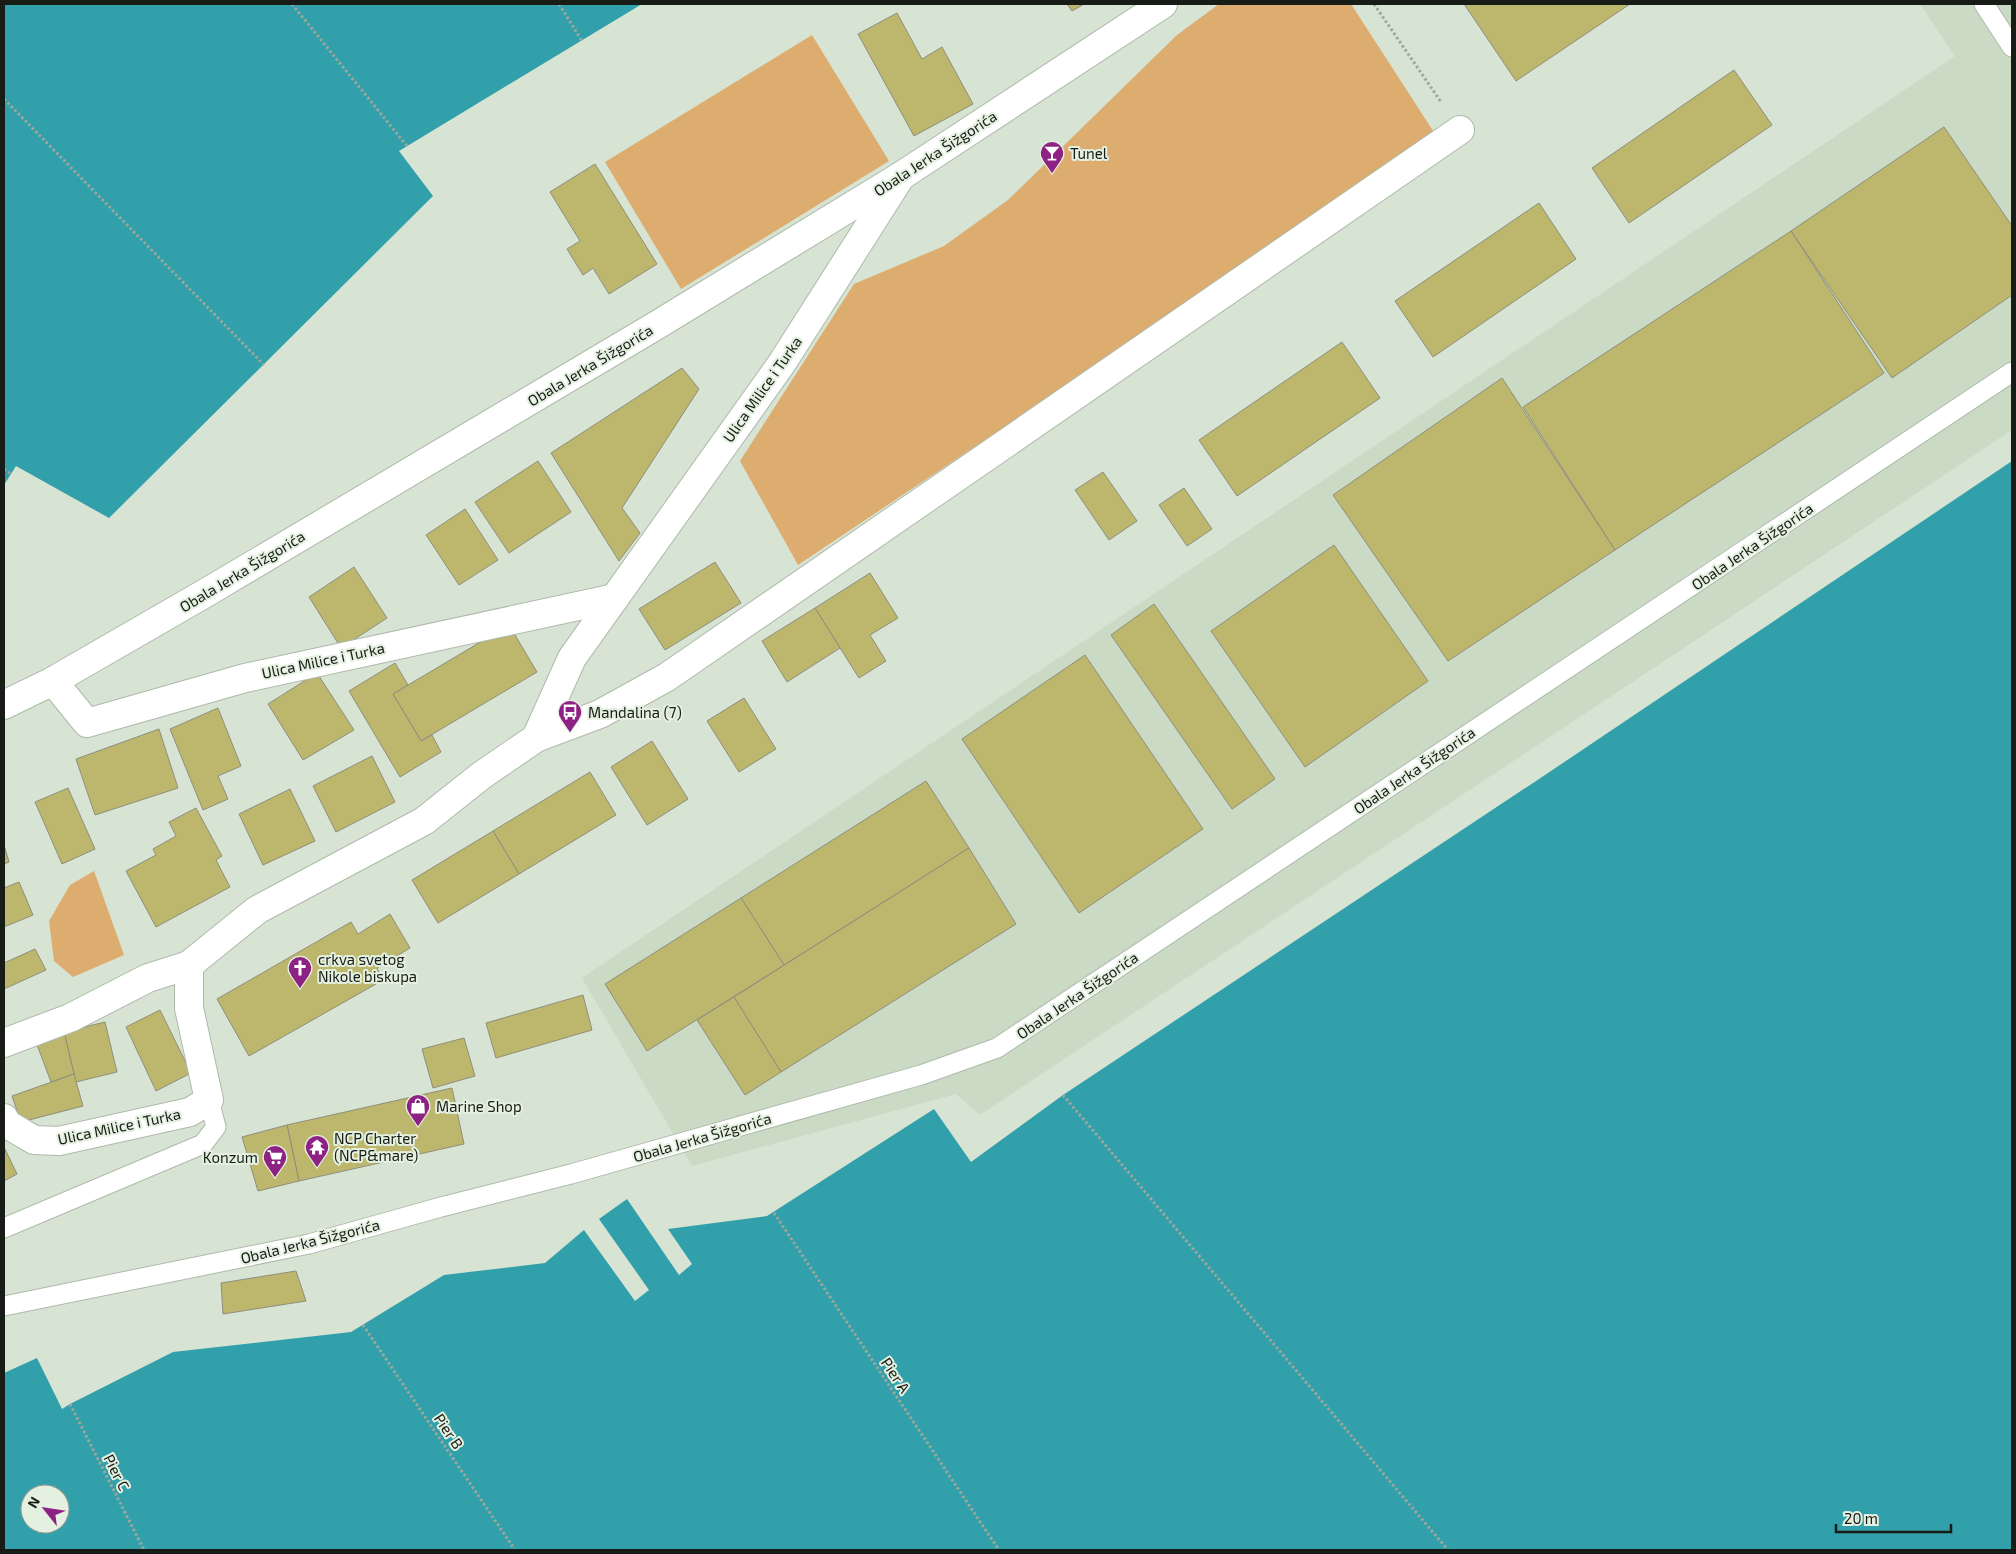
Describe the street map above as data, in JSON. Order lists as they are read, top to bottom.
{
  "streets": {
    "street": ["Obala Jerka Šižgorića", "Ulica Milice i Turka"],
    "path": ["Pier A", "Pier B", "Pier C"]
  },
  "crossings": [
    ["Obala Jerka Šižgorića", "Ulica Milice i Turka"]
  ],
  "places": {
    "bar": ["Tunel"],
    "bus stop": ["Mandalina (7)"],
    "church": ["crkva svetog Nikole biskupa"],
    "shop": ["Marine Shop"],
    "temple": ["NCP Charter (NCP&mare)"],
    "supermarket": ["Konzum"]
  },
  "scale_bar": "20 m",
  "north": "top left"
}
